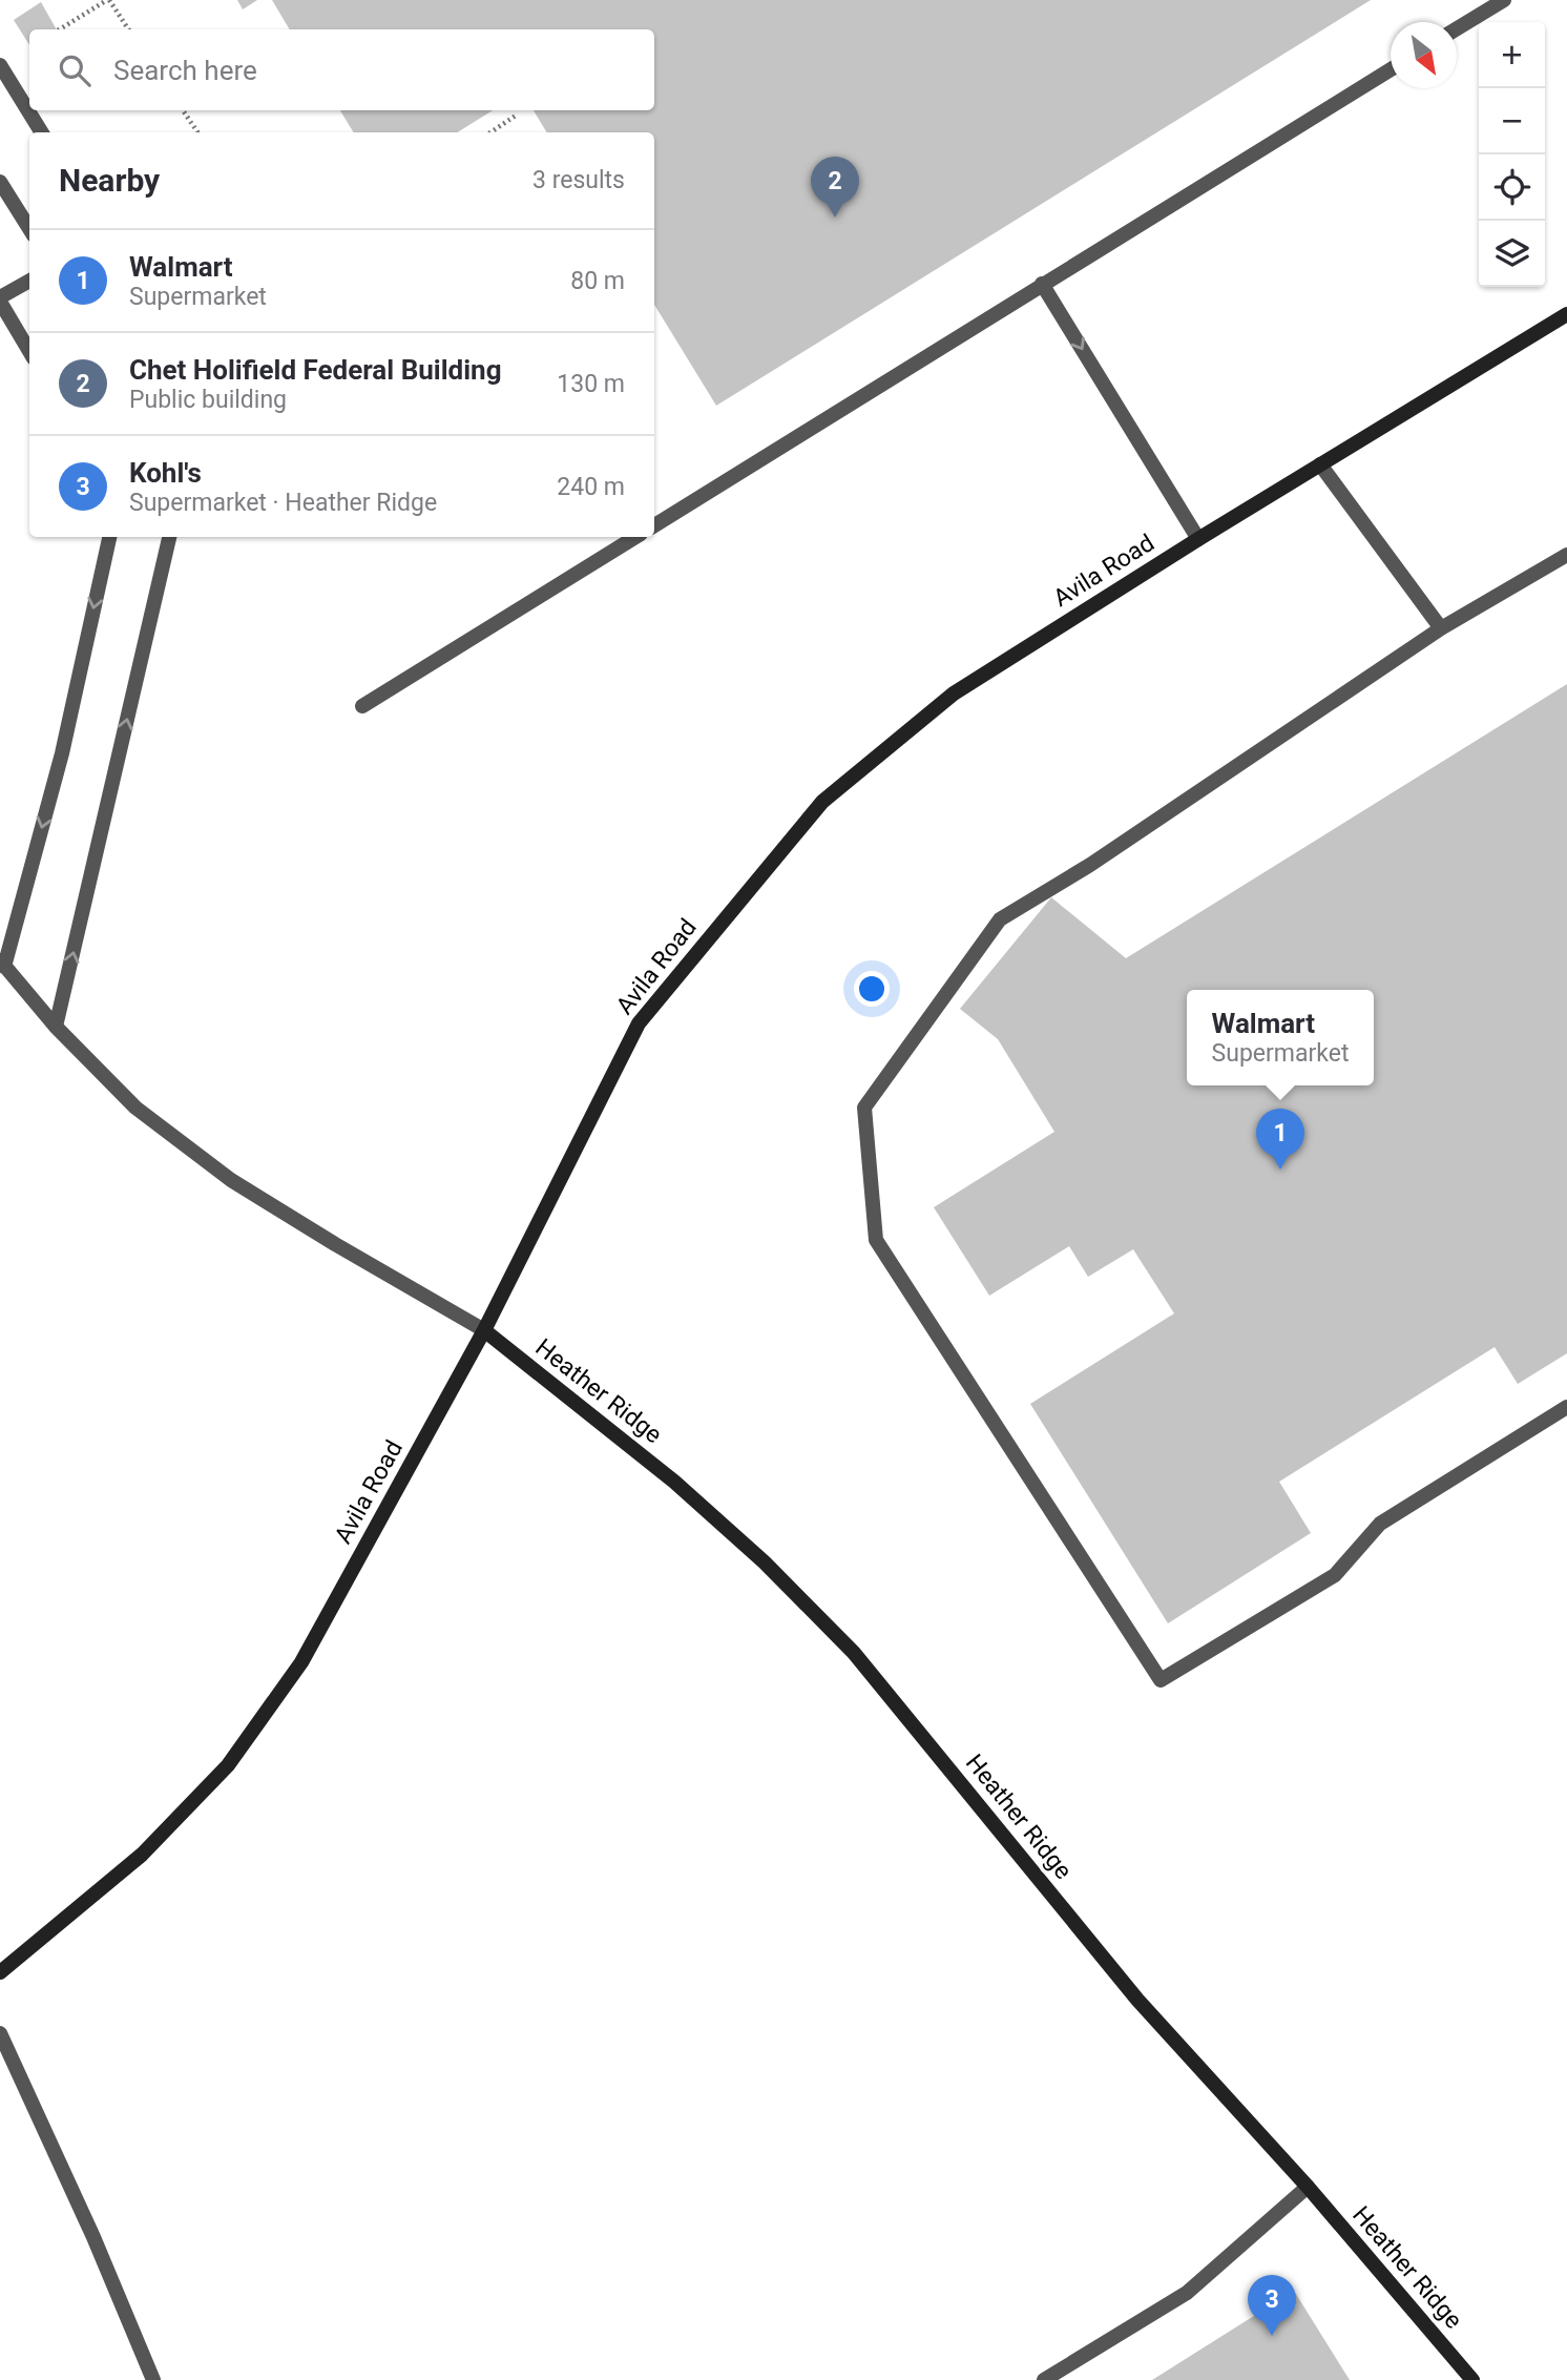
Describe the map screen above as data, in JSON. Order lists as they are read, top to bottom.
{
  "streets": {
    "main road": ["Avila Road", "Heather Ridge"]
  },
  "crossings": [
    ["Avila Road", "Heather Ridge"]
  ],
  "north": "bottom right",
  "page": {
    "map_buttons": ["+", "−"],
    "search": "Search here",
    "heading": ["Nearby", "3 results"],
    "pins": ["2", "1", "3"],
    "list": [
      {
        "mark": "1",
        "name": "Walmart",
        "note": "Supermarket",
        "value": "80 m"
      },
      {
        "mark": "2",
        "name": "Chet Holifield Federal Building",
        "note": "Public building",
        "value": "130 m"
      },
      {
        "mark": "3",
        "name": "Kohl's",
        "note": "Supermarket · Heather Ridge",
        "value": "240 m"
      }
    ],
    "popup": ["Walmart", "Supermarket"]
  }
}
